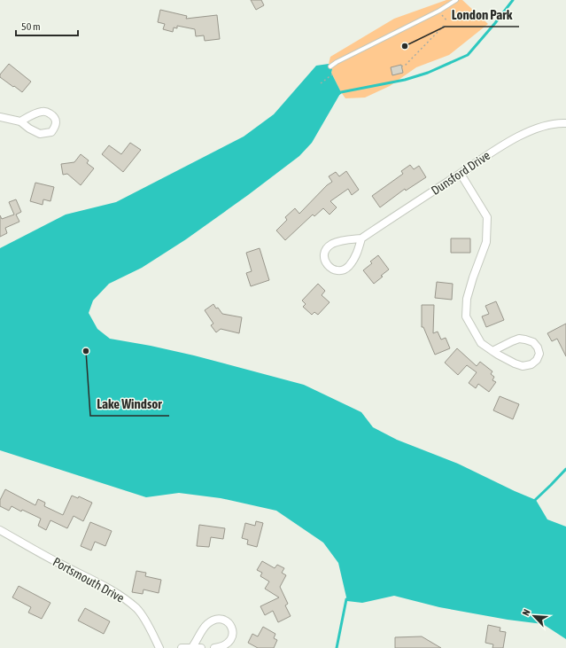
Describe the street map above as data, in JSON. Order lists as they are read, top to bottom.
{
  "streets": {
    "street": ["Dunsford Drive", "Portsmouth Drive"]
  },
  "places": ["London Park", "Lake Windsor"],
  "scale_bar": "50 m",
  "north": "top left"
}
